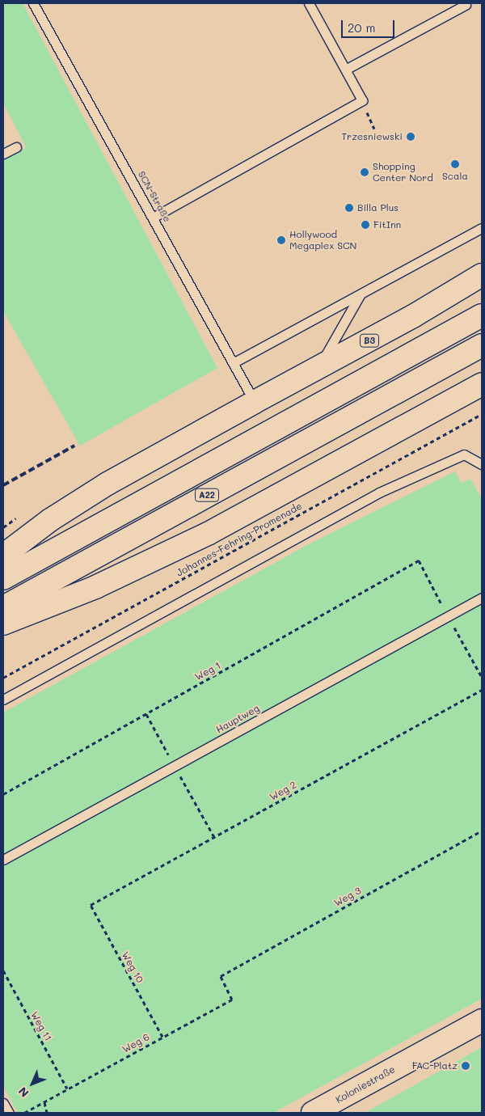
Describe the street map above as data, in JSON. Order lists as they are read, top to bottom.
{
  "streets": {
    "main road": ["B3", "A22", "Koloniestraße"],
    "lane": ["SCN-Straße", "Hauptweg"],
    "path": [
      "Johannes-Fehring-Promenade",
      "Weg 1",
      "Weg 2",
      "Weg 3",
      "Weg 10",
      "Weg 11",
      "Weg 6"
    ]
  },
  "crossings": [
    ["SCN-Straße", "B3"],
    ["Weg 2", "Weg 10"],
    ["Weg 3", "Weg 6"],
    ["Weg 10", "Weg 6"],
    ["Weg 11", "Weg 6"]
  ],
  "places": [
    "Trzesniewski",
    "Scala",
    "Shopping Center Nord",
    "Billa Plus",
    "FitInn",
    "Hollywood Megaplex SCN",
    "FAC-Platz"
  ],
  "scale_bar": "20 m",
  "north": "bottom left"
}
